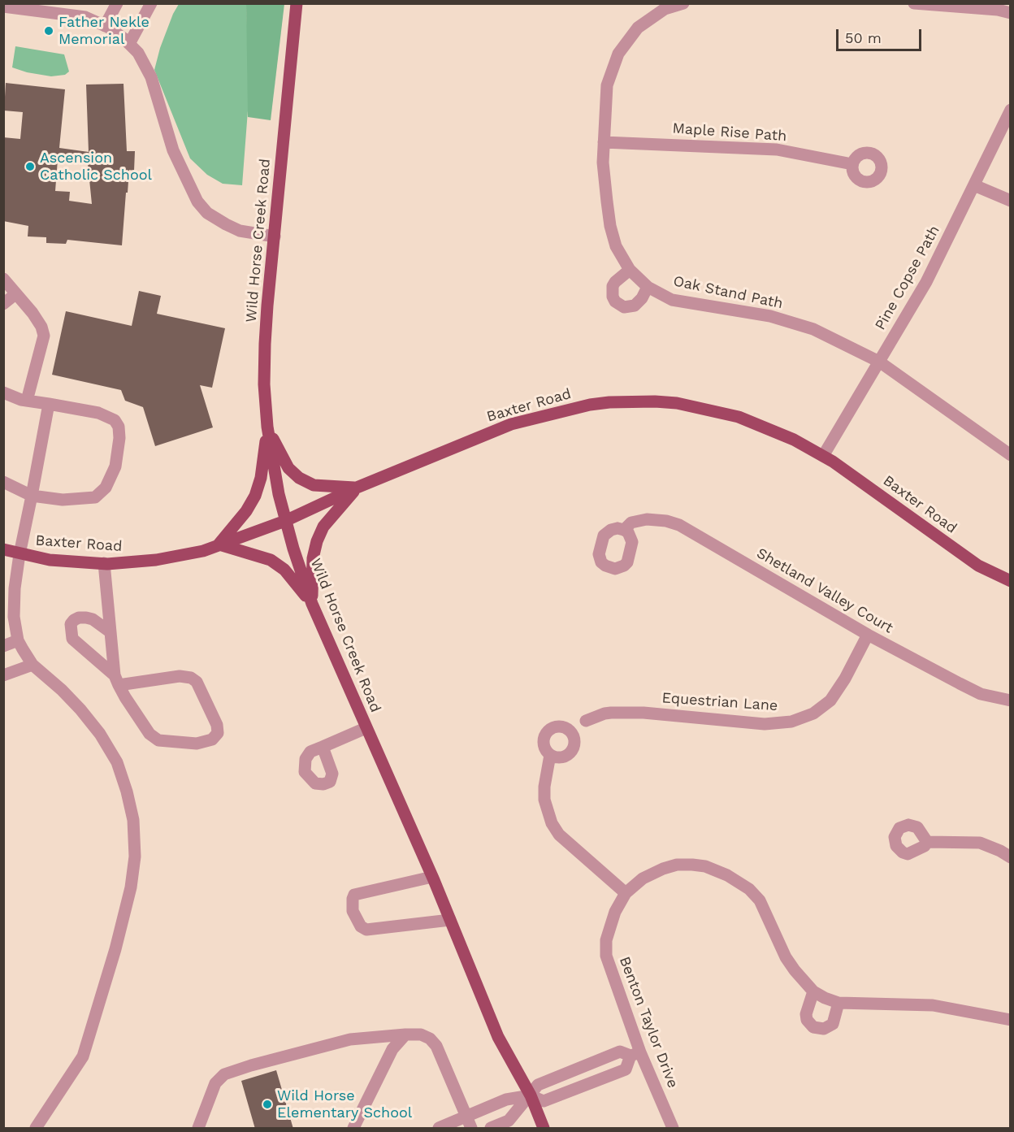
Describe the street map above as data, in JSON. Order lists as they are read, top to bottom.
{
  "streets": {
    "main road": ["Wild Horse Creek Road", "Baxter Road"],
    "street": [
      "Maple Rise Path",
      "Pine Copse Path",
      "Oak Stand Path",
      "Shetland Valley Court",
      "Equestrian Lane",
      "Benton Taylor Drive"
    ]
  },
  "crossings": [
    ["Maple Rise Path", "Oak Stand Path"],
    ["Wild Horse Creek Road", "Baxter Road"],
    ["Pine Copse Path", "Oak Stand Path"],
    ["Pine Copse Path", "Baxter Road"],
    ["Shetland Valley Court", "Equestrian Lane"]
  ],
  "places": ["Father Nekle Memorial", "Ascension Catholic School", "Wild Horse Elementary School"],
  "scale_bar": "50 m"
}
